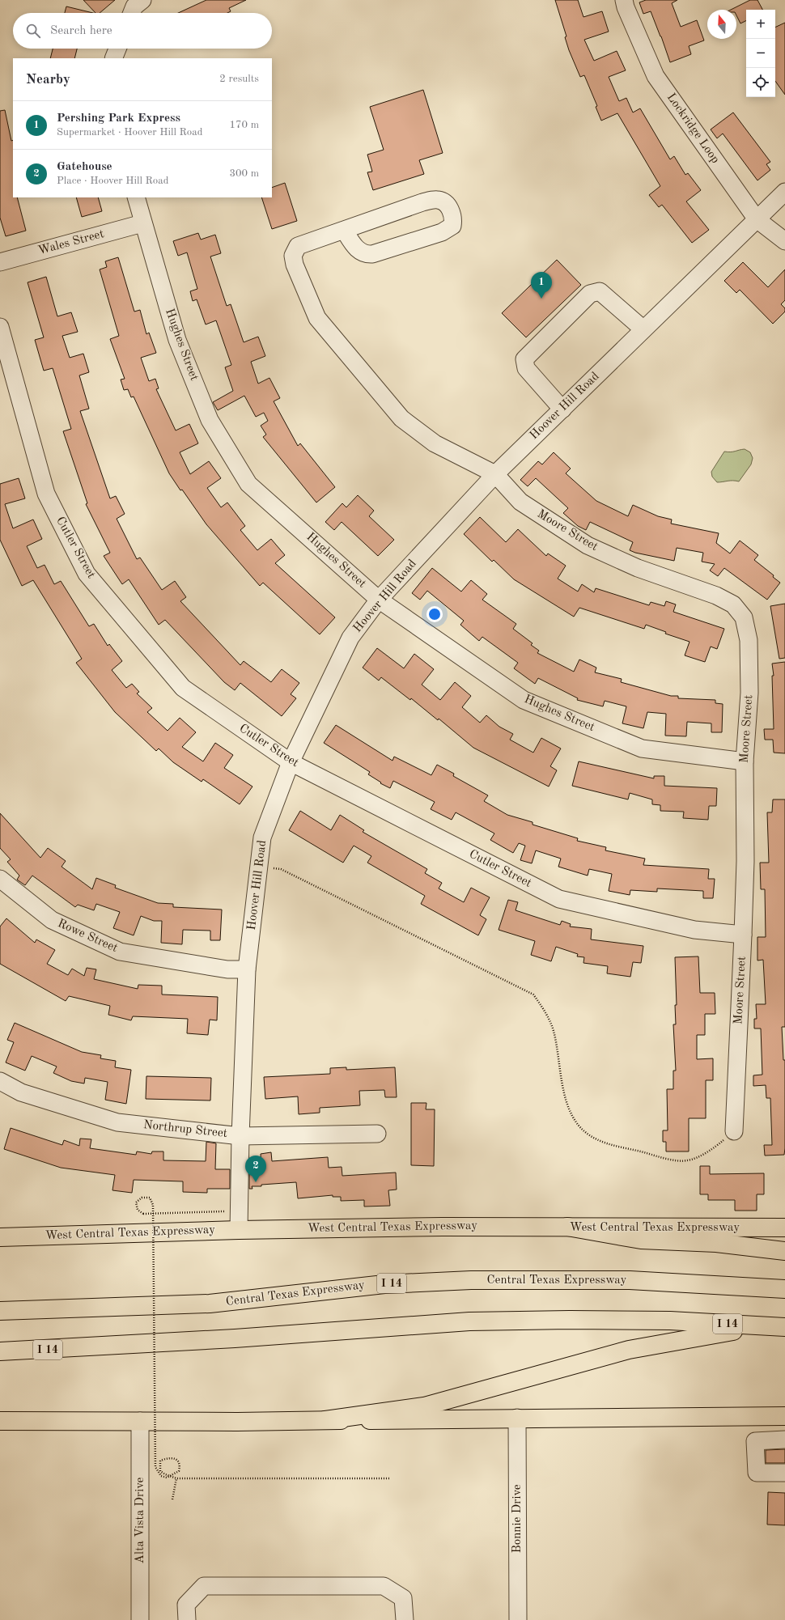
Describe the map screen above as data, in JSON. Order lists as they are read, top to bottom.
{
  "streets": {
    "main road": ["West Central Texas Expressway", "Central Texas Expressway", "I 14"],
    "street": [
      "Lockridge Loop",
      "Wales Street",
      "Hughes Street",
      "Hoover Hill Road",
      "Moore Street",
      "Cutler Street",
      "Rowe Street",
      "Northrup Street",
      "Bonnie Drive",
      "Alta Vista Drive"
    ]
  },
  "crossings": [
    ["Lockridge Loop", "Hoover Hill Road"],
    ["Wales Street", "Hughes Street"],
    ["Hughes Street", "Hoover Hill Road"],
    ["Hughes Street", "Moore Street"],
    ["Hoover Hill Road", "Moore Street"],
    ["Hoover Hill Road", "Cutler Street"],
    ["Hoover Hill Road", "Rowe Street"],
    ["Hoover Hill Road", "Northrup Street"],
    ["Hoover Hill Road", "West Central Texas Expressway"],
    ["Moore Street", "Cutler Street"]
  ],
  "north": "top",
  "page": {
    "map_buttons": ["+", "−"],
    "search": "Search here",
    "heading": ["Nearby", "2 results"],
    "list": [
      {
        "mark": "1",
        "name": "Pershing Park Express",
        "note": "Supermarket · Hoover Hill Road",
        "value": "170 m"
      },
      {
        "mark": "2",
        "name": "Gatehouse",
        "note": "Place · Hoover Hill Road",
        "value": "300 m"
      }
    ],
    "pins": ["1", "2"]
  }
}
